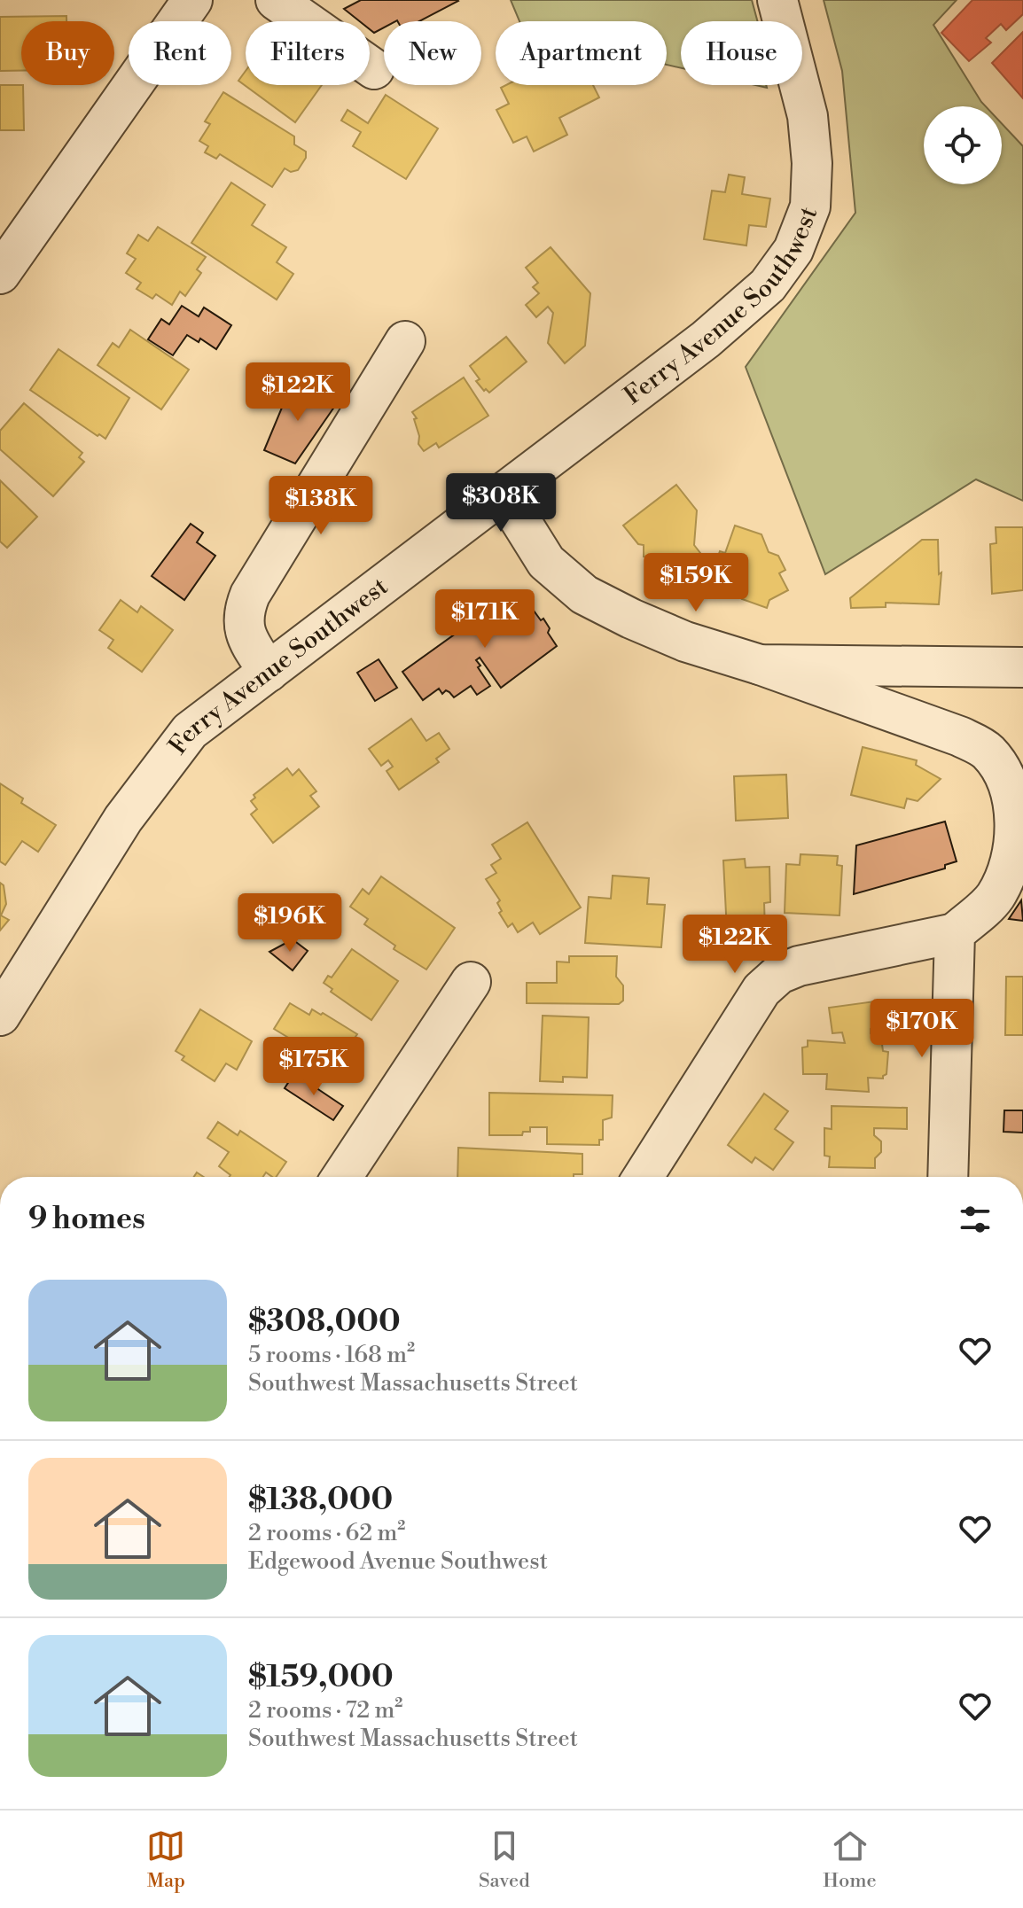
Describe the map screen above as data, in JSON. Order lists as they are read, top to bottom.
{
  "streets": {
    "street": ["Ferry Avenue Southwest"]
  },
  "page": {
    "chip": [
      "Buy",
      "Rent",
      "Filters",
      "New",
      "Apartment",
      "House"
    ],
    "price": [
      "$122K",
      "$308K",
      "$138K",
      "$159K",
      "$171K",
      "$196K",
      "$122K",
      "$170K",
      "$175K"
    ],
    "heading": "9 homes",
    "list": [
      {
        "name": "$308,000",
        "note": "5 rooms · 168 m² · Southwest Massachusetts Street"
      },
      {
        "name": "$138,000",
        "note": "2 rooms · 62 m² · Edgewood Avenue Southwest"
      },
      {
        "name": "$159,000",
        "note": "2 rooms · 72 m² · Southwest Massachusetts Street"
      }
    ],
    "tabs": ["Map", "Saved", "Home"]
  }
}
